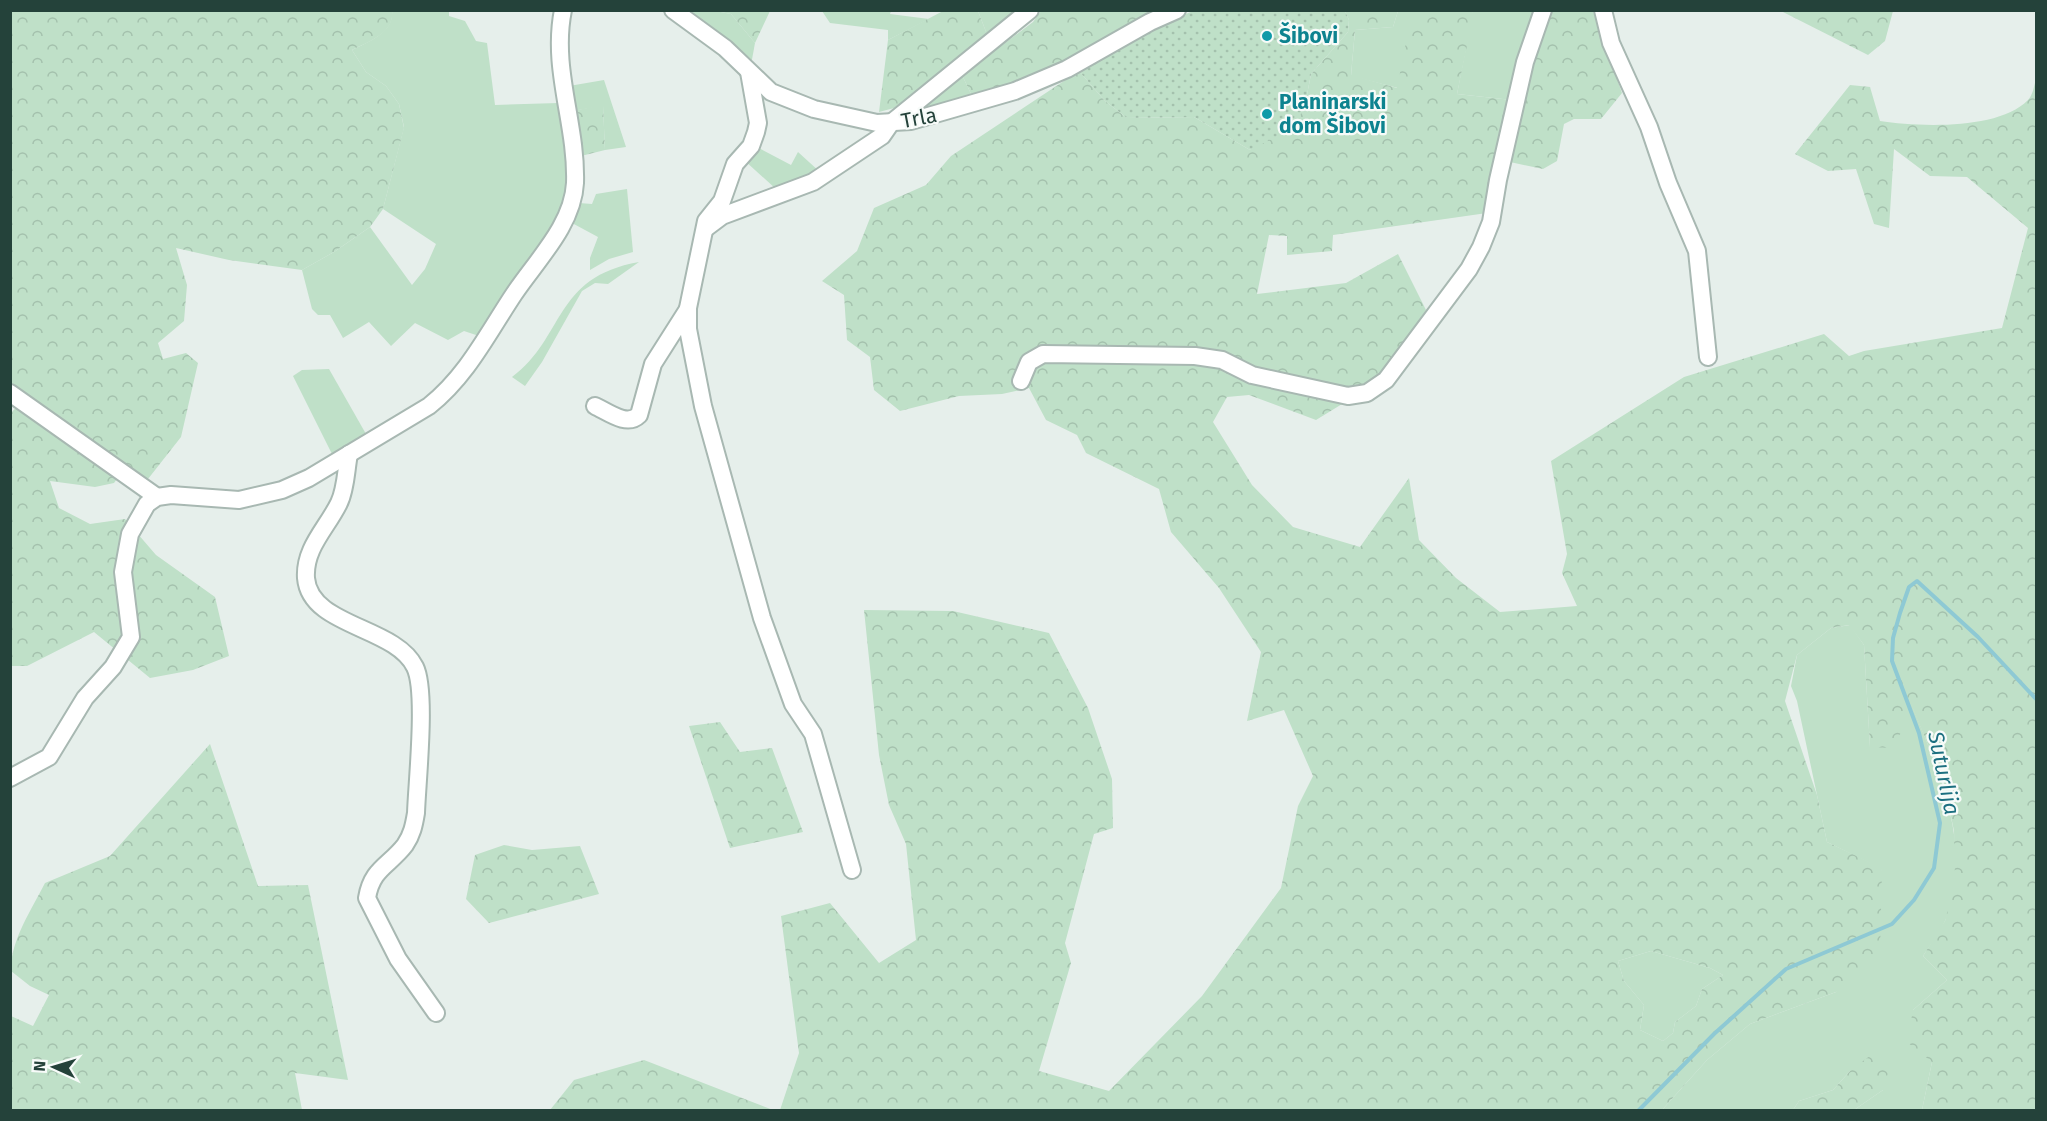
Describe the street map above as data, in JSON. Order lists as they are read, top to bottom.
{
  "streets": {
    "street": ["Trla"]
  },
  "water": ["Suturlija"],
  "places": ["Šibovi", "Planinarski dom Šibovi"],
  "north": "left"
}
